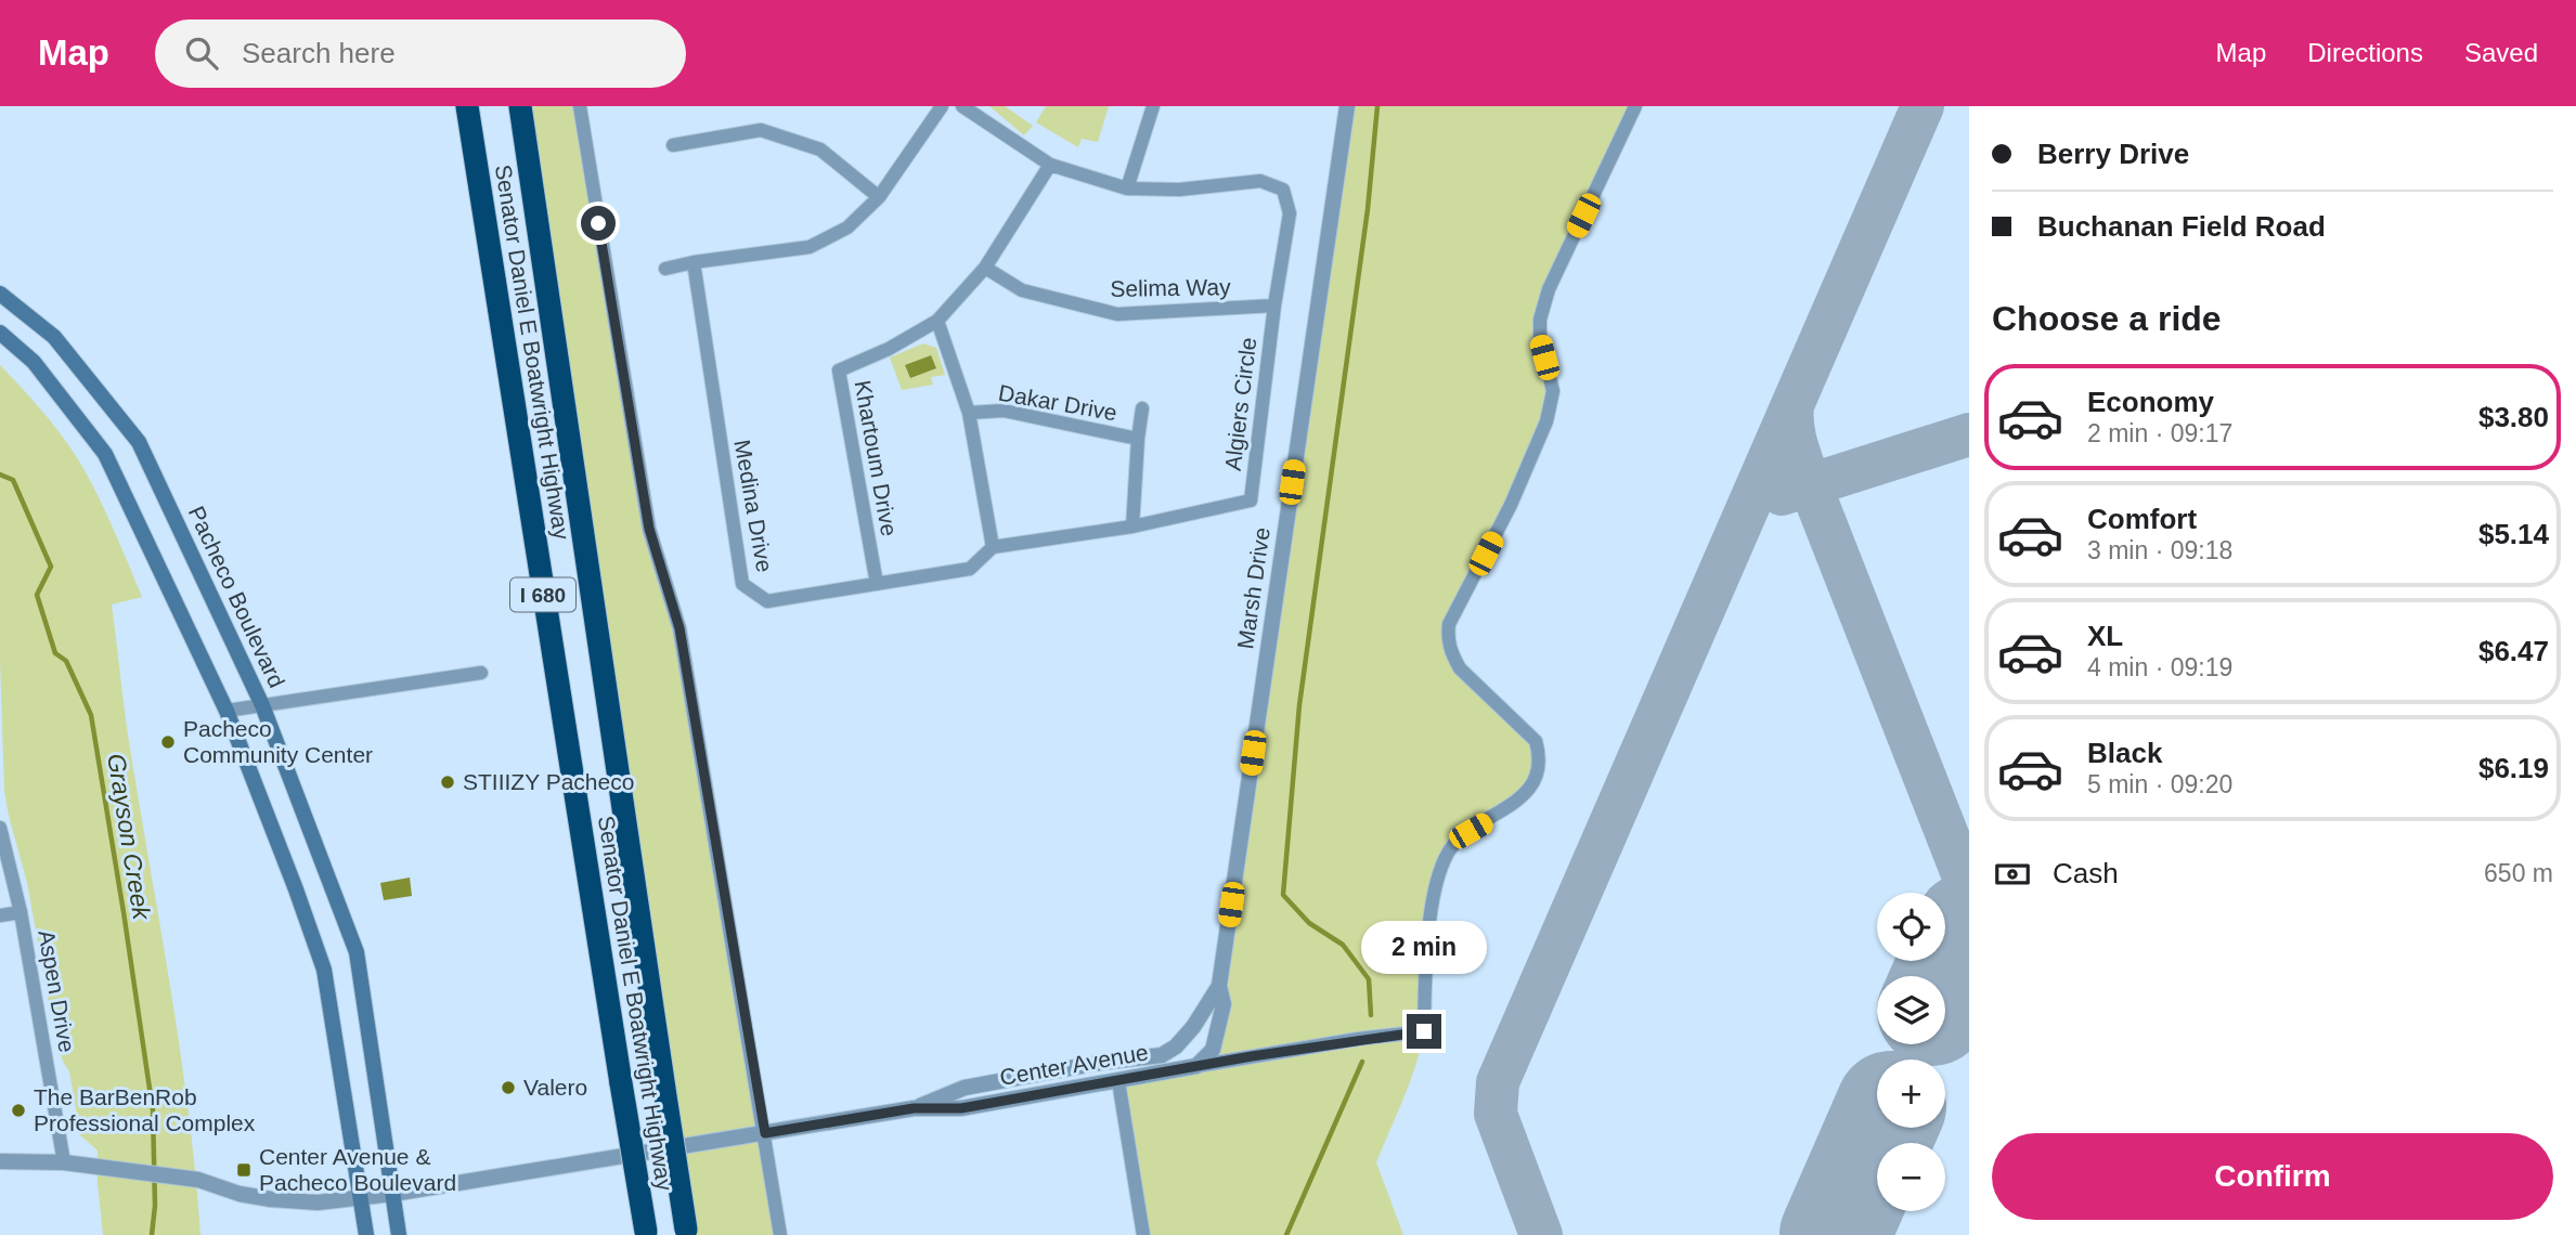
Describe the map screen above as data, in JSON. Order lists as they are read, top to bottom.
{
  "streets": {
    "highway": ["Senator Daniel E Boatwright Highway", "I 680"],
    "main road": ["Pacheco Boulevard"],
    "street": [
      "Selima Way",
      "Dakar Drive",
      "Algiers Circle",
      "Khartoum Drive",
      "Medina Drive",
      "Marsh Drive",
      "Aspen Drive",
      "Center Avenue"
    ]
  },
  "crossings": [
    ["Selima Way", "Algiers Circle"],
    ["Selima Way", "Khartoum Drive"],
    ["Dakar Drive", "Algiers Circle"],
    ["Algiers Circle", "Medina Drive"],
    ["Khartoum Drive", "Medina Drive"],
    ["Marsh Drive", "Center Avenue"],
    ["Pacheco Boulevard", "Center Avenue"],
    ["Aspen Drive", "Center Avenue"]
  ],
  "water": ["Grayson Creek"],
  "places": {
    "other": [
      "Pacheco Community Center",
      "STIIIZY Pacheco",
      "Valero",
      "The BarBenRob Professional Complex"
    ],
    "transit": ["Center Avenue & Pacheco Boulevard"]
  },
  "page": {
    "header": "Map",
    "search": "Search here",
    "nav": ["Map", "Directions", "Saved"],
    "banner": ["Berry Drive", "Buchanan Field Road"],
    "heading": "Choose a ride",
    "list": [
      {
        "name": "Economy",
        "note": "2 min · 09:17",
        "value": "$3.80"
      },
      {
        "name": "Comfort",
        "note": "3 min · 09:18",
        "value": "$5.14"
      },
      {
        "name": "XL",
        "note": "4 min · 09:19",
        "value": "$6.47"
      },
      {
        "name": "Black",
        "note": "5 min · 09:20",
        "value": "$6.19"
      }
    ],
    "pay": ["Cash", "650 m"],
    "map_buttons": ["+", "−"],
    "bubble": "2 min",
    "buttons": "Confirm"
  }
}
